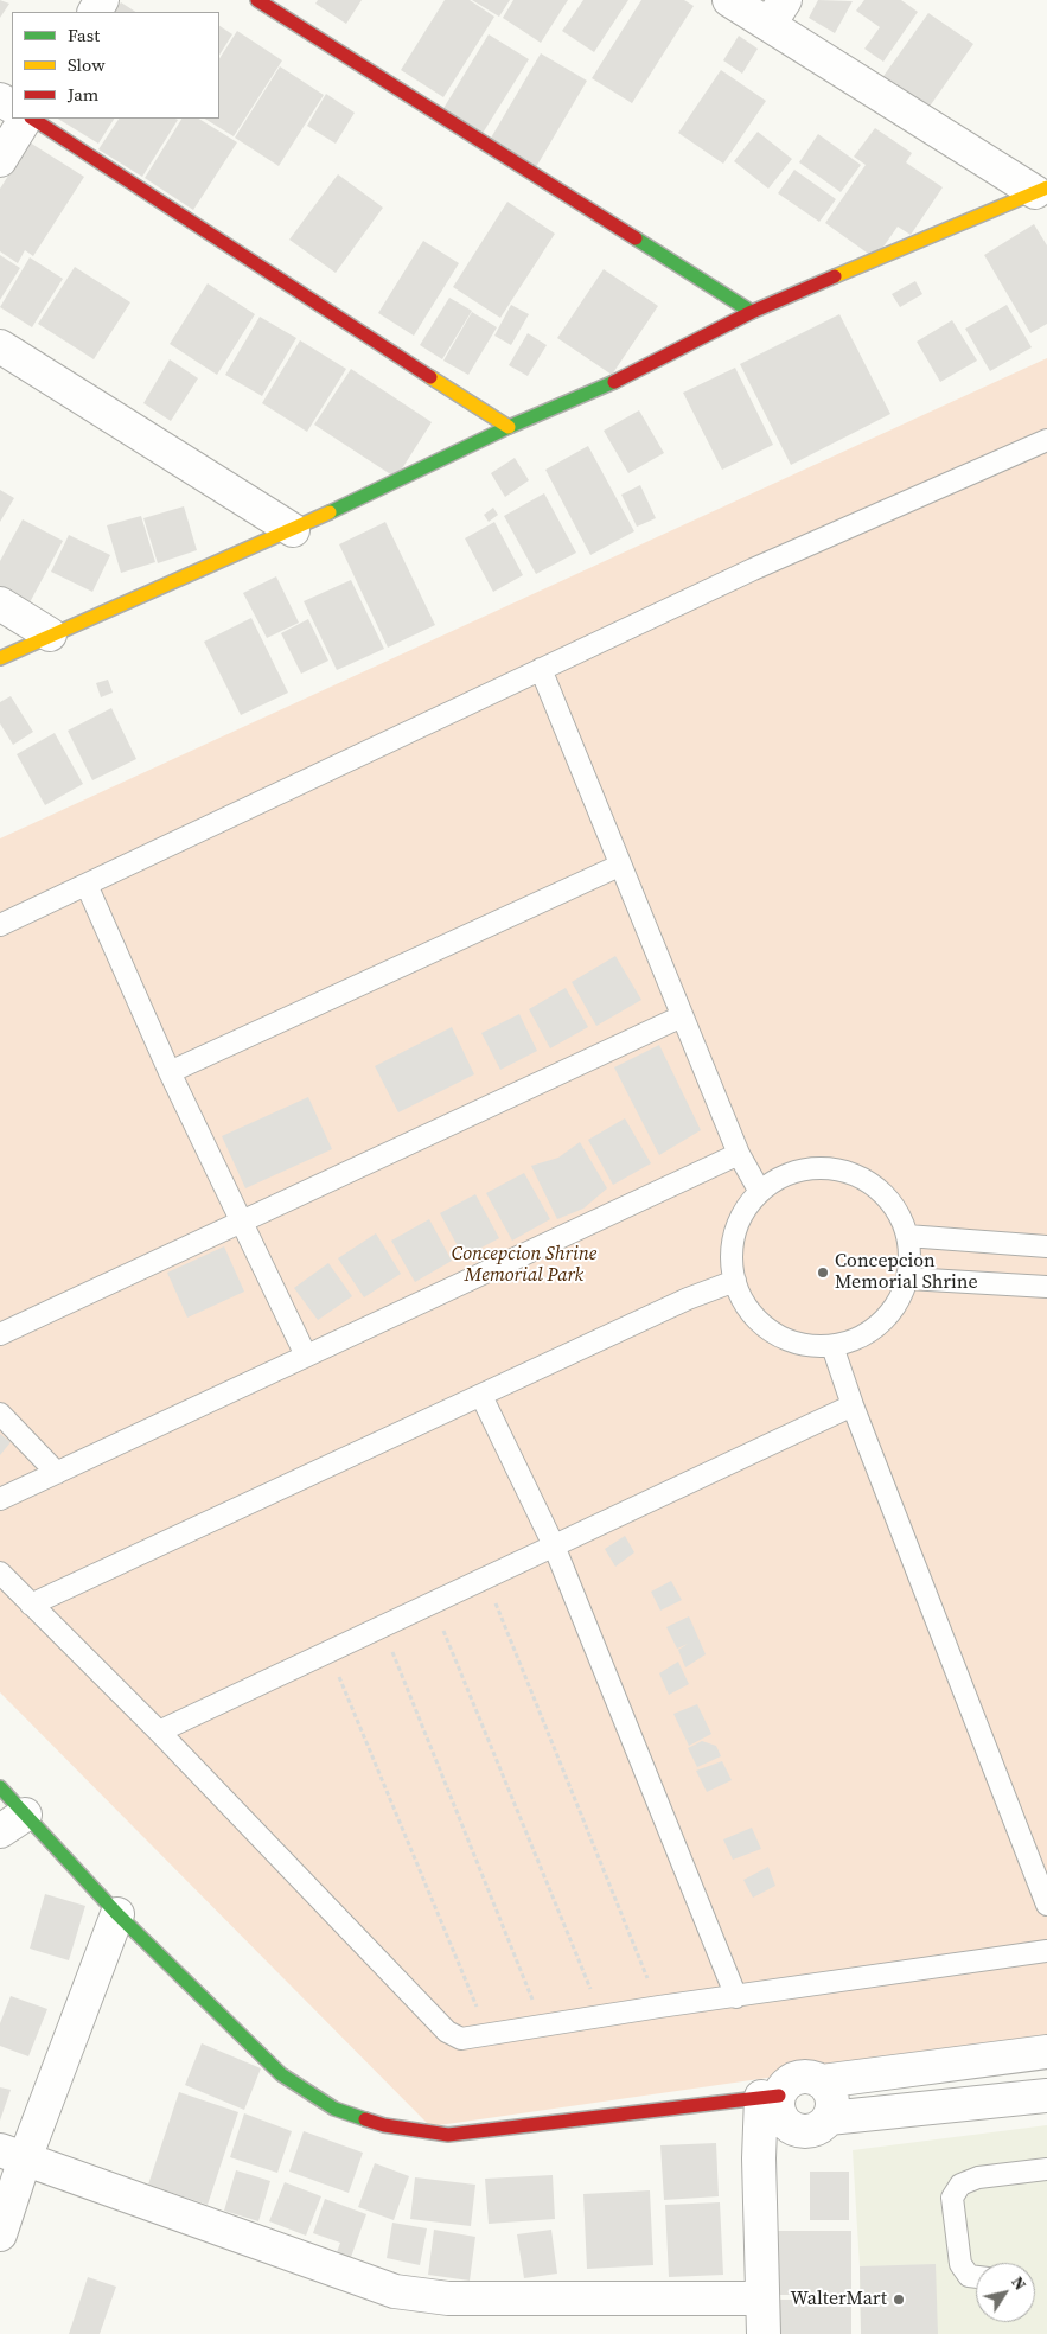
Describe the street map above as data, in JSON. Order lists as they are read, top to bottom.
{
  "parks": ["Concepcion Shrine Memorial Park"],
  "places": ["Concepcion Memorial Shrine", "WalterMart"],
  "legend": ["Fast", "Slow", "Jam"],
  "north": "top right"
}
